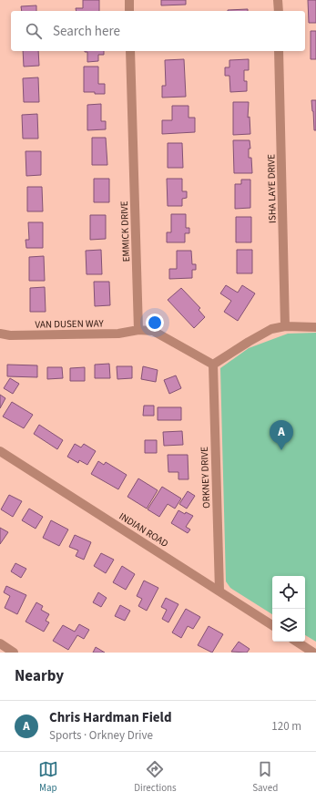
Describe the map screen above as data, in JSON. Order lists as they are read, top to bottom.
{
  "streets": {
    "street": [
      "ISHA LAYE DRIVE",
      "EMMICK DRIVE",
      "VAN DUSEN WAY",
      "ORKNEY DRIVE",
      "INDIAN ROAD"
    ]
  },
  "crossings": [
    ["EMMICK DRIVE", "VAN DUSEN WAY"],
    ["ORKNEY DRIVE", "INDIAN ROAD"]
  ],
  "page": {
    "search": "Search here",
    "pins": "A",
    "heading": "Nearby",
    "list": [
      {
        "mark": "A",
        "name": "Chris Hardman Field",
        "note": "Sports · Orkney Drive",
        "value": "120 m"
      }
    ],
    "nav": ["Map", "Directions", "Saved"]
  }
}
